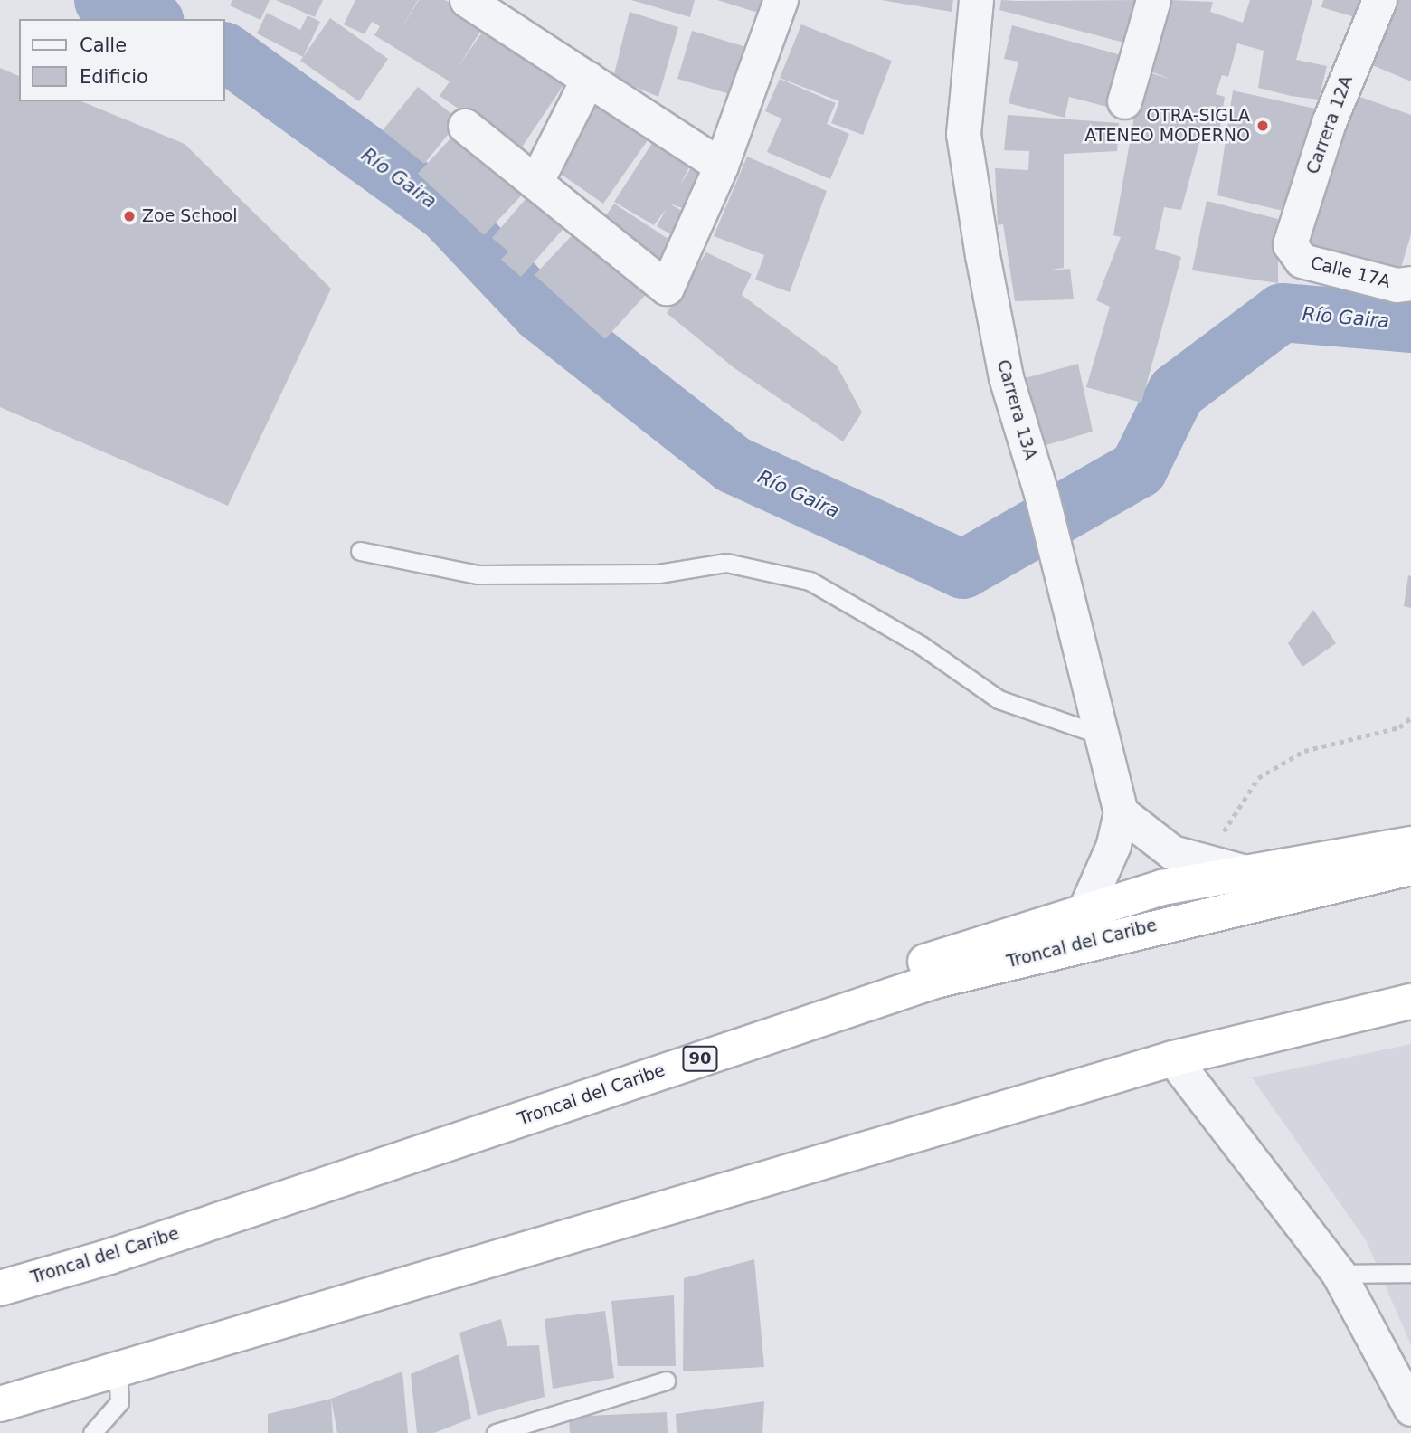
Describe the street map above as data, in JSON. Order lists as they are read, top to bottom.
{
  "streets": {
    "highway": ["Troncal del Caribe", "90"],
    "street": ["Carrera 12A", "Calle 17A", "Carrera 13A"]
  },
  "crossings": [
    ["Carrera 12A", "Calle 17A"]
  ],
  "water": ["Río Gaira"],
  "places": ["OTRA-SIGLA ATENEO MODERNO", "Zoe School"],
  "legend": ["Calle", "Edificio"]
}
